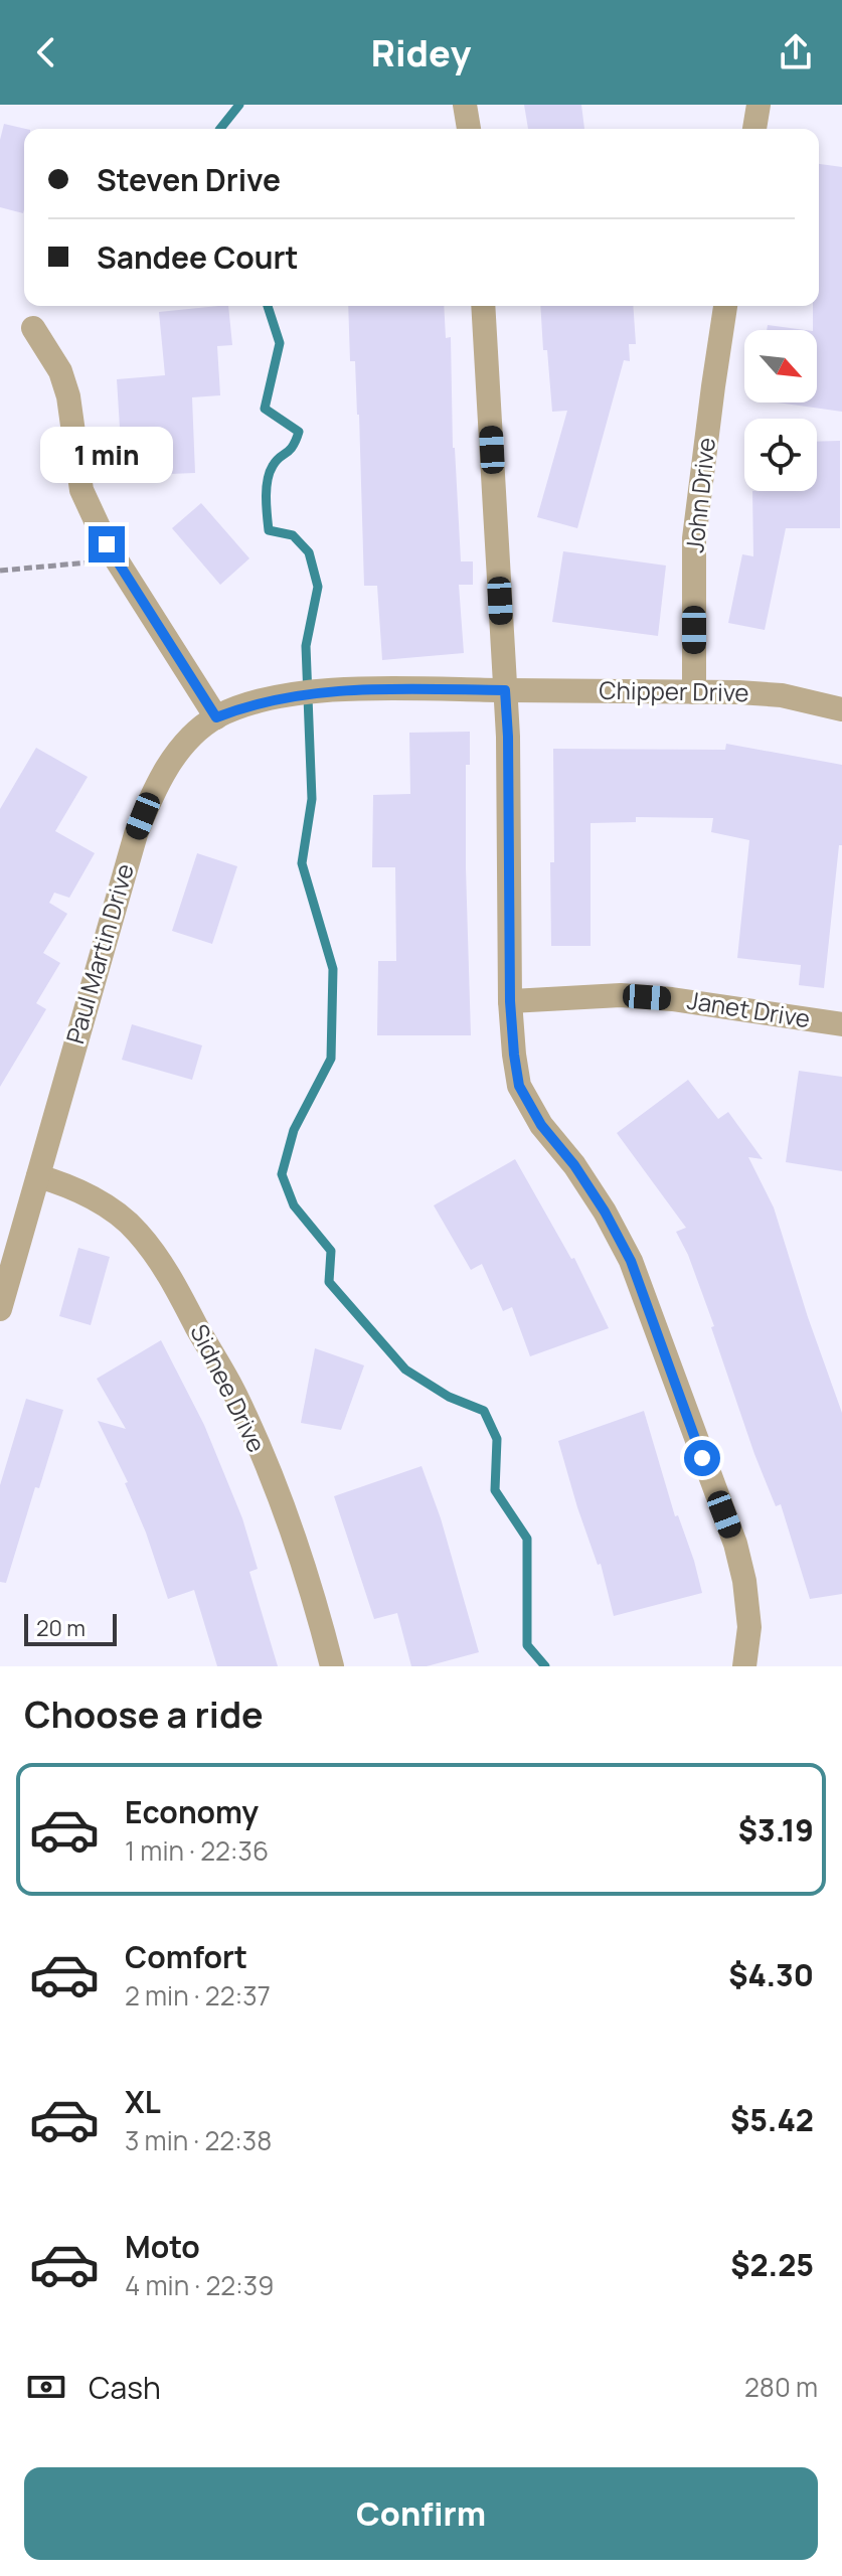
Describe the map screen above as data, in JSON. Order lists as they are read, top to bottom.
{
  "streets": {
    "street": [
      "John Drive",
      "Chipper Drive",
      "Paul Martin Drive",
      "Janet Drive",
      "Sidnee Drive"
    ]
  },
  "crossings": [
    ["John Drive", "Chipper Drive"],
    ["Chipper Drive", "Paul Martin Drive"],
    ["Paul Martin Drive", "Sidnee Drive"]
  ],
  "scale_bar": "20 m",
  "north": "bottom right",
  "page": {
    "header": "Ridey",
    "banner": ["Steven Drive", "Sandee Court"],
    "bubble": "1 min",
    "scale": "20 m",
    "heading": "Choose a ride",
    "list": [
      {
        "name": "Economy",
        "note": "1 min · 22:36",
        "value": "$3.19"
      },
      {
        "name": "Comfort",
        "note": "2 min · 22:37",
        "value": "$4.30"
      },
      {
        "name": "XL",
        "note": "3 min · 22:38",
        "value": "$5.42"
      },
      {
        "name": "Moto",
        "note": "4 min · 22:39",
        "value": "$2.25"
      }
    ],
    "pay": ["Cash", "280 m"],
    "buttons": "Confirm"
  }
}
